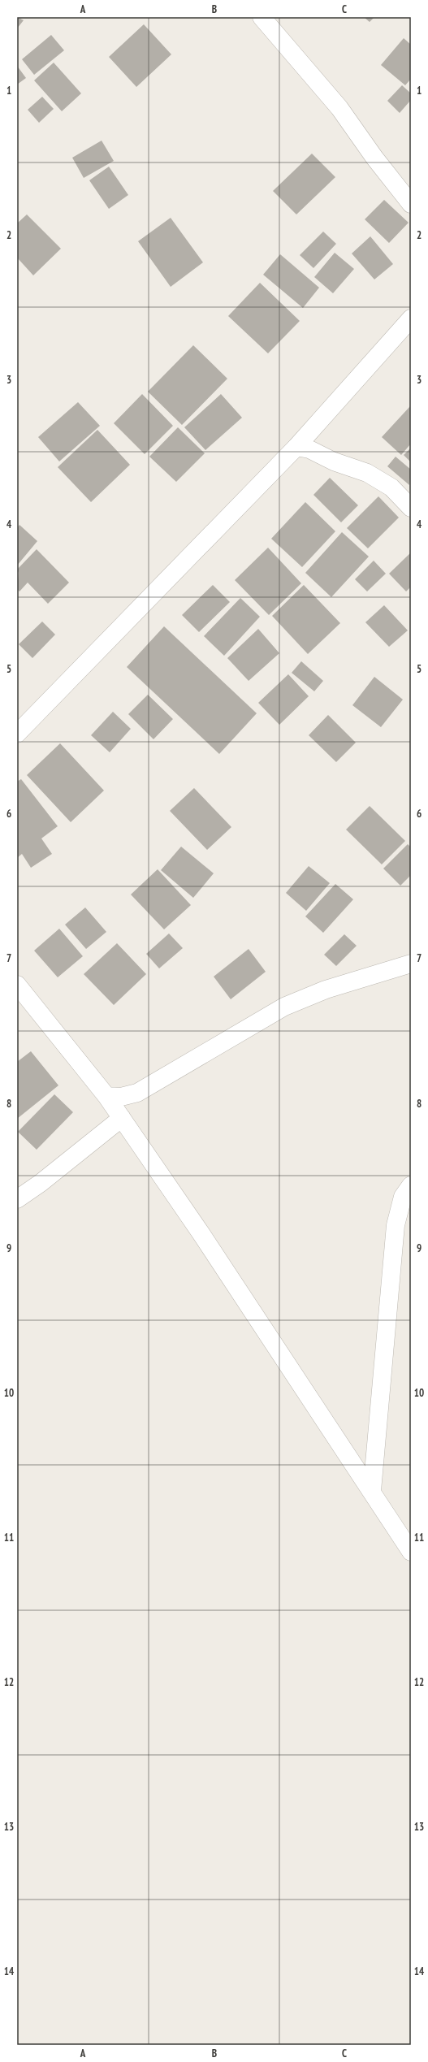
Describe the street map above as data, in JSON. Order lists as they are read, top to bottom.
{
  "grid": {
    "columns": ["A", "B", "C"],
    "rows": [
      "1",
      "2",
      "3",
      "4",
      "5",
      "6",
      "7",
      "8",
      "9",
      "10",
      "11",
      "12",
      "13",
      "14"
    ]
  }
}
